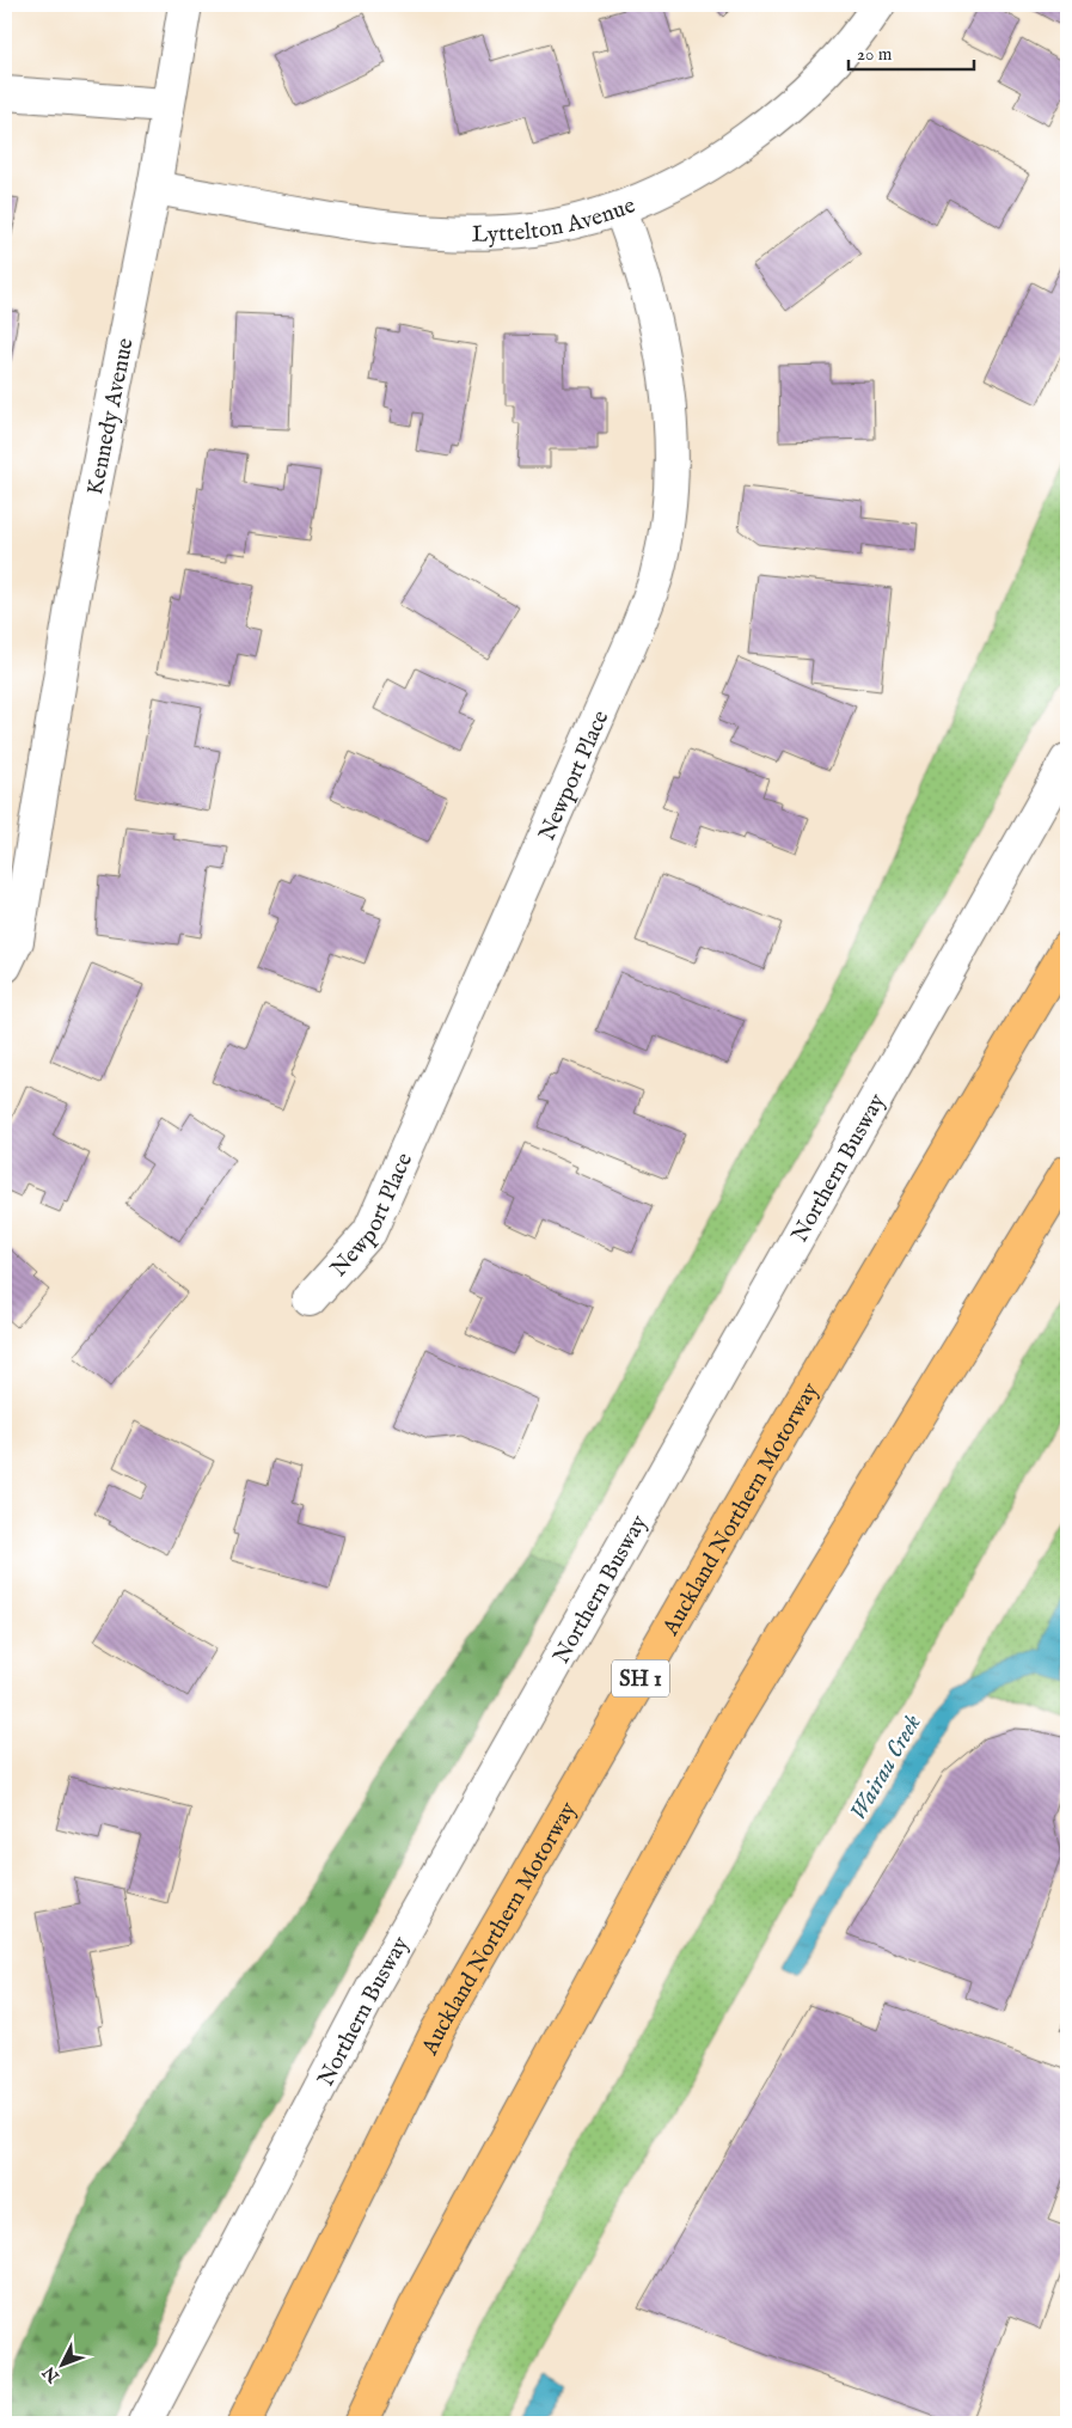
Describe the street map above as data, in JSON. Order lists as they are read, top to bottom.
{
  "streets": {
    "highway": ["Auckland Northern Motorway", "SH 1"],
    "street": [
      "Lyttelton Avenue",
      "Kennedy Avenue",
      "Newport Place",
      "Northern Busway"
    ]
  },
  "crossings": [
    ["Lyttelton Avenue", "Kennedy Avenue"],
    ["Lyttelton Avenue", "Newport Place"]
  ],
  "water": ["Wairau Creek"],
  "scale_bar": "20 m",
  "north": "bottom left"
}
